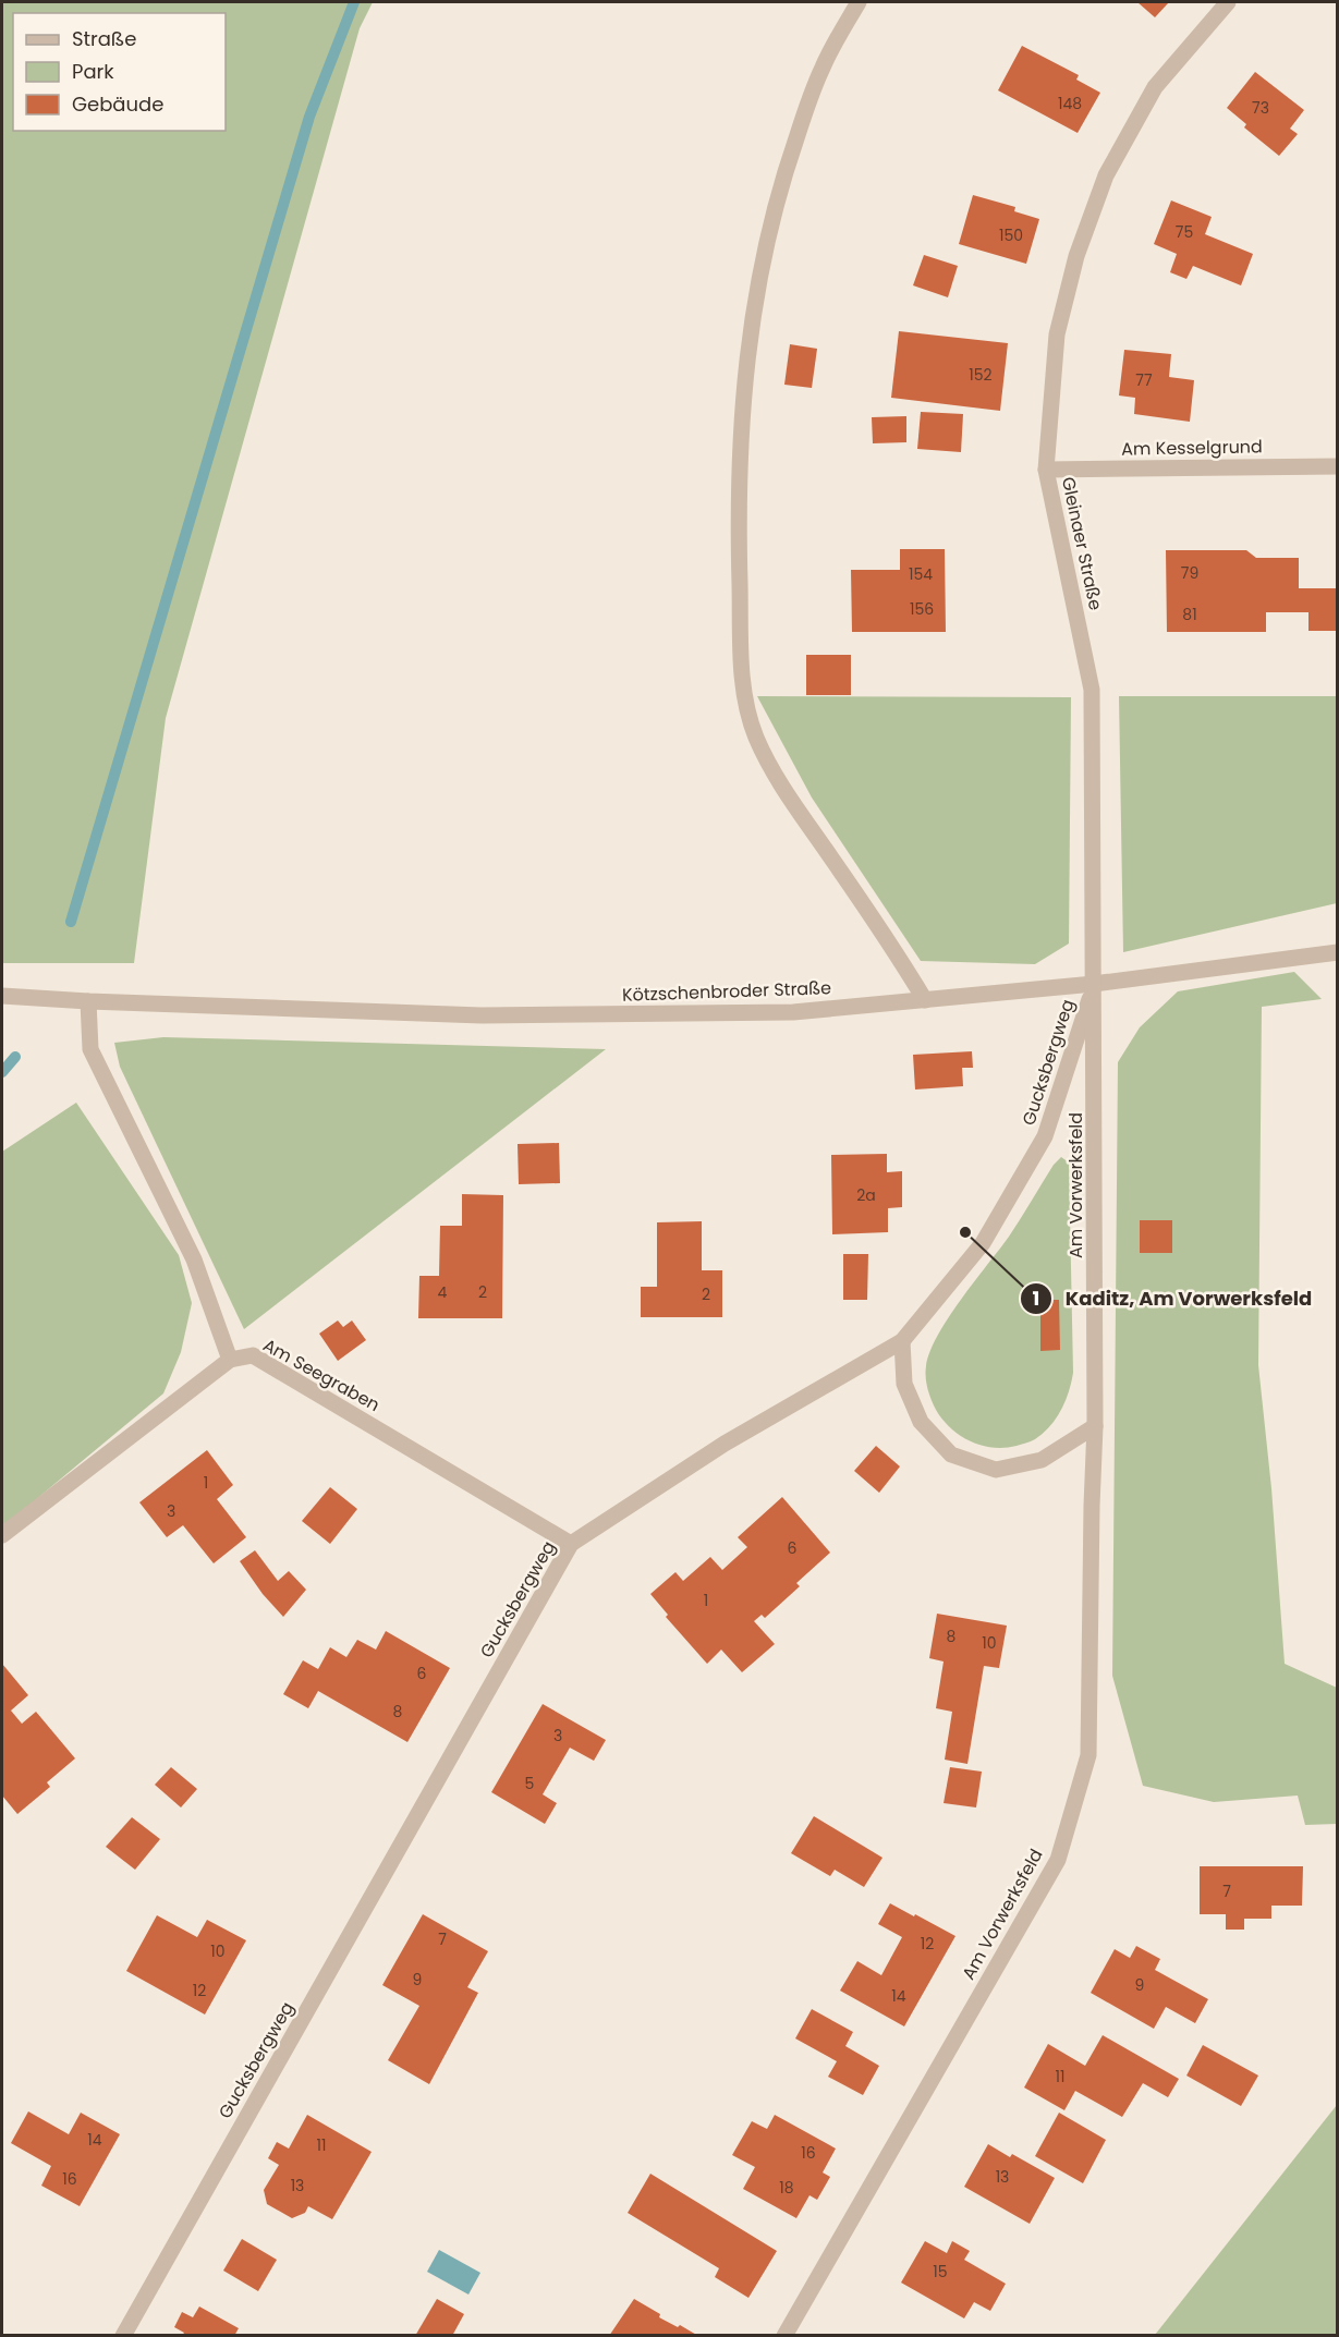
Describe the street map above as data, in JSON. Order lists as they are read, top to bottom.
{
  "streets": {
    "street": [
      "Am Kesselgrund",
      "Gleinaer Straße",
      "Kötzschenbroder Straße",
      "Gucksbergweg",
      "Am Vorwerksfeld",
      "Am Seegraben"
    ]
  },
  "crossings": [
    ["Am Kesselgrund", "Gleinaer Straße"],
    ["Gleinaer Straße", "Kötzschenbroder Straße"],
    ["Gleinaer Straße", "Gucksbergweg"],
    ["Gleinaer Straße", "Am Vorwerksfeld"],
    ["Kötzschenbroder Straße", "Gucksbergweg"],
    ["Kötzschenbroder Straße", "Am Vorwerksfeld"],
    ["Gucksbergweg", "Am Vorwerksfeld"],
    ["Gucksbergweg", "Am Seegraben"]
  ],
  "places": ["Kaditz, Am Vorwerksfeld"],
  "house_numbers": [
    "148",
    "73",
    "75",
    "150",
    "152",
    "77",
    "79",
    "154",
    "156",
    "81",
    "2a",
    "4",
    "2",
    "2",
    "1",
    "3",
    "6",
    "1",
    "8",
    "10",
    "6",
    "8",
    "3",
    "5",
    "7",
    "7",
    "12",
    "10",
    "9",
    "9",
    "12",
    "14",
    "11",
    "14",
    "11",
    "16",
    "13",
    "16",
    "13",
    "18",
    "15"
  ],
  "legend": ["Straße", "Park", "Gebäude"]
}
